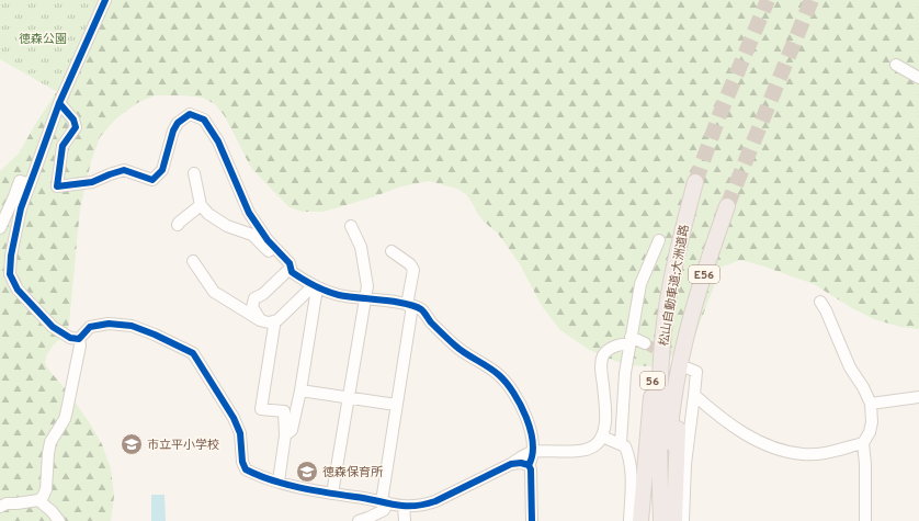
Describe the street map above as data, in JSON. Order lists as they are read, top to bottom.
{
  "streets": {
    "highway": ["E56", "松山自動車道;大洲道路", "56"]
  },
  "crossings": [
    ["松山自動車道;大洲道路", "56"]
  ],
  "parks": ["徳森公園"],
  "places": {
    "school or university": ["市立平小学校", "徳森保育所"]
  }
}
